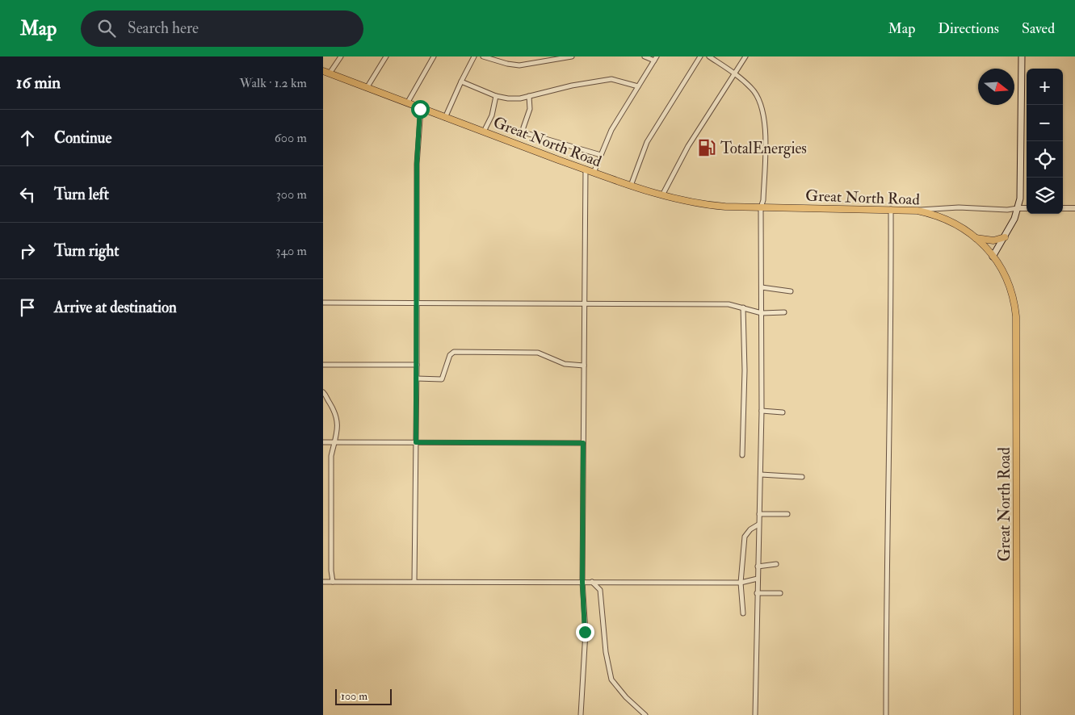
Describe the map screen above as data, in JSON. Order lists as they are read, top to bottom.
{
  "streets": {
    "highway": ["Great North Road"]
  },
  "places": {
    "fuel station": ["TotalEnergies"]
  },
  "scale_bar": "100 m",
  "north": "right",
  "page": {
    "header": "Map",
    "search": "Search here",
    "nav": ["Map", "Directions", "Saved"],
    "heading": ["16 min", "Walk · 1.2 km"],
    "map_buttons": ["+", "−"],
    "list": [
      ["Continue", "600 m"],
      ["Turn left", "300 m"],
      ["Turn right", "340 m"],
      "Arrive at destination"
    ],
    "scale": "100 m"
  }
}
